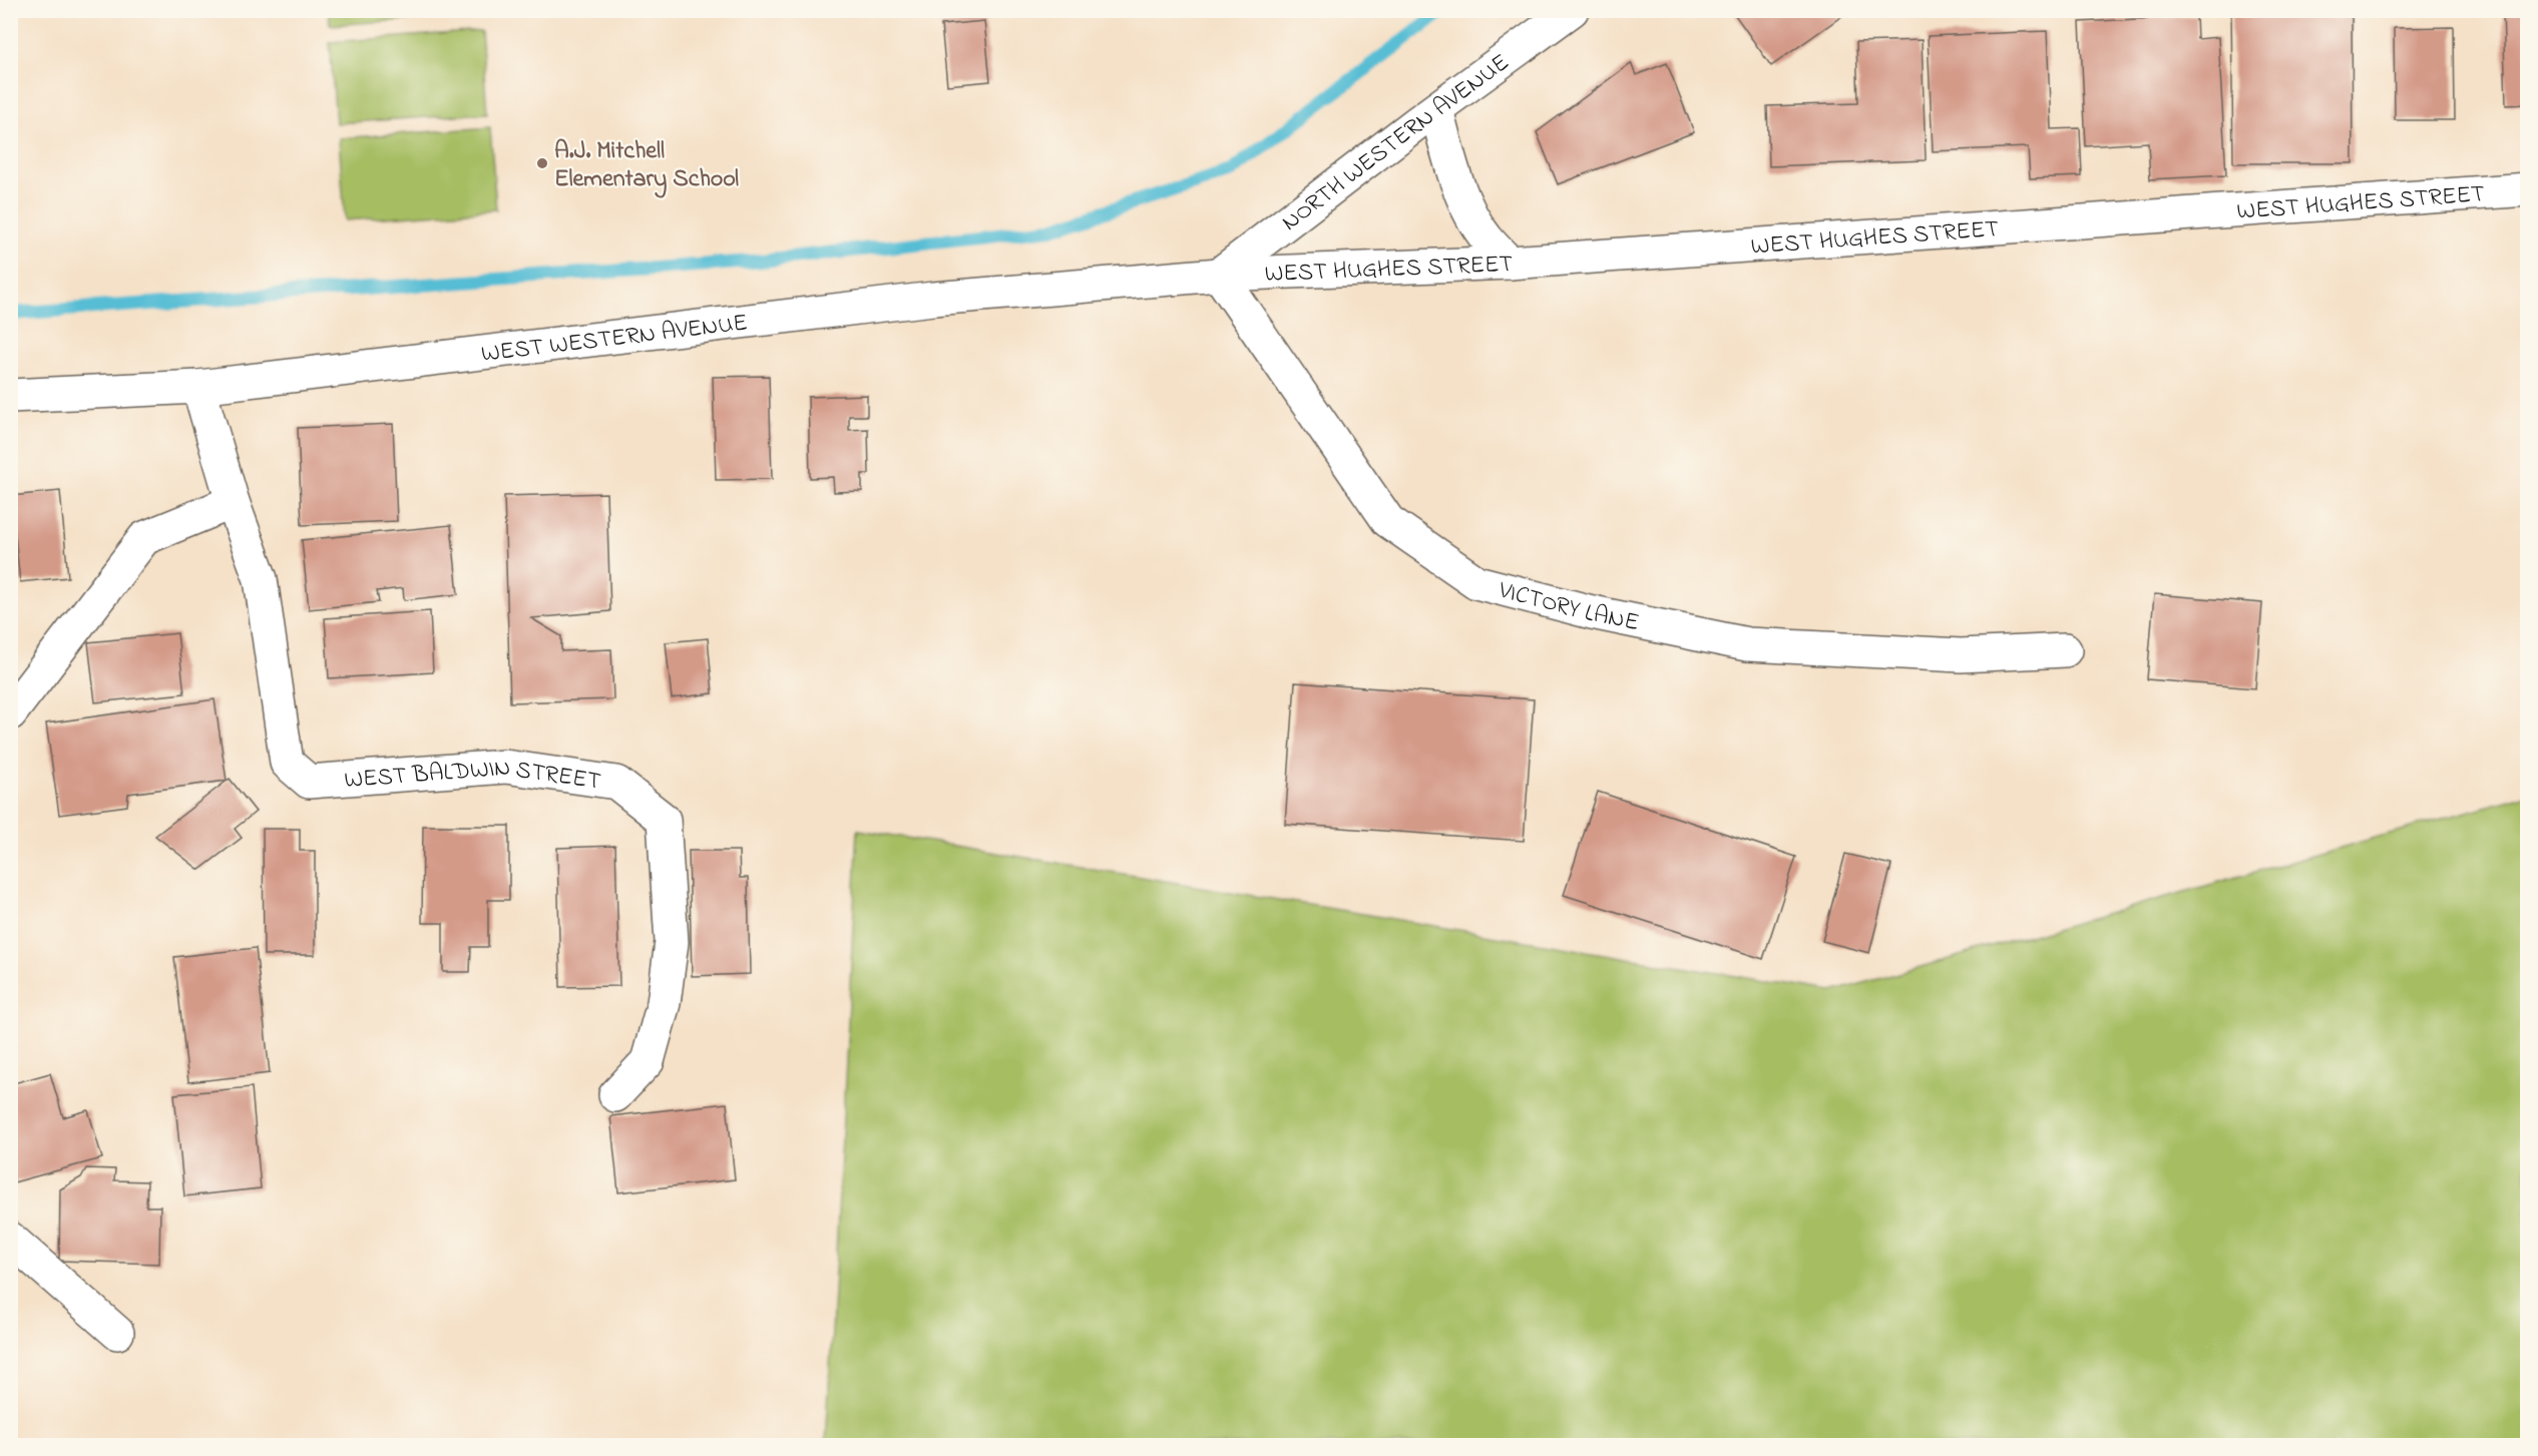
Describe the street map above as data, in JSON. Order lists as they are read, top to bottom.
{
  "streets": {
    "street": [
      "NORTH WESTERN AVENUE",
      "WEST HUGHES STREET",
      "WEST WESTERN AVENUE",
      "VICTORY LANE",
      "WEST BALDWIN STREET"
    ]
  },
  "crossings": [
    ["NORTH WESTERN AVENUE", "WEST HUGHES STREET"],
    ["NORTH WESTERN AVENUE", "WEST WESTERN AVENUE"],
    ["NORTH WESTERN AVENUE", "VICTORY LANE"],
    ["WEST HUGHES STREET", "WEST WESTERN AVENUE"],
    ["WEST HUGHES STREET", "VICTORY LANE"],
    ["WEST WESTERN AVENUE", "VICTORY LANE"],
    ["WEST WESTERN AVENUE", "WEST BALDWIN STREET"]
  ],
  "places": ["A.J. Mitchell Elementary School"]
}
